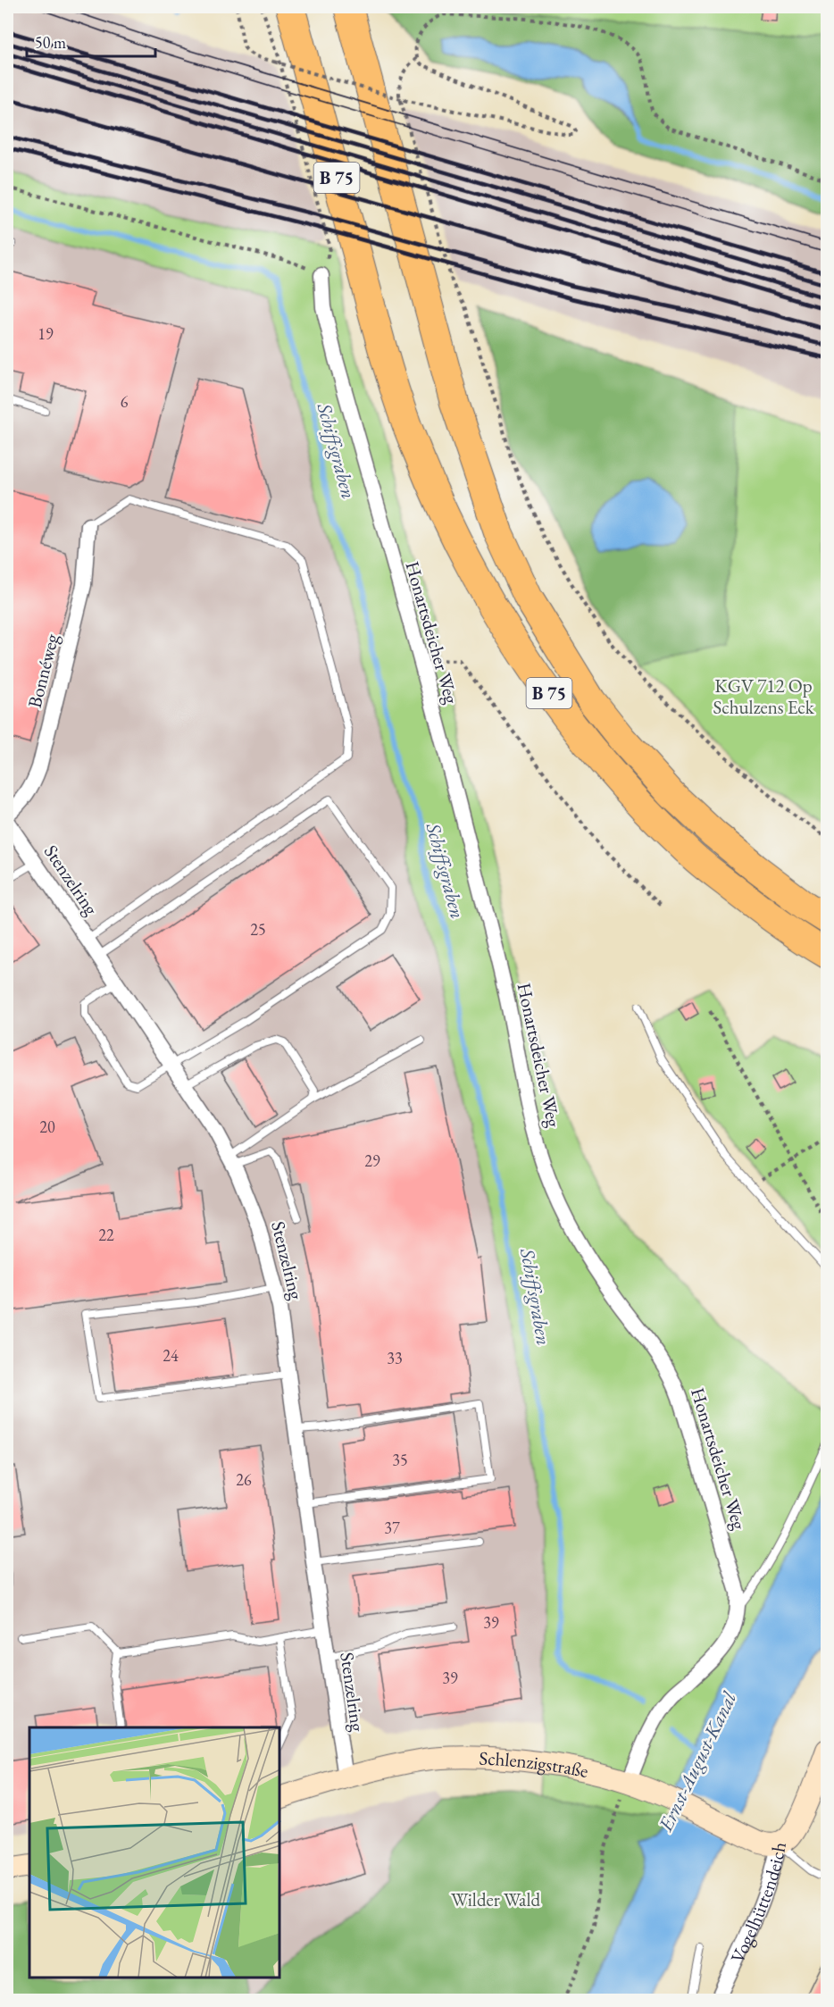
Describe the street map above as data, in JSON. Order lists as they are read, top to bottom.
{
  "streets": {
    "highway": ["B 75"],
    "street": [
      "Honartsdeicher Weg",
      "Bonnéweg",
      "Stenzelring",
      "Schlenzigstraße",
      "Vogelhüttendeich"
    ]
  },
  "crossings": [
    ["Honartsdeicher Weg", "Schlenzigstraße"],
    ["Stenzelring", "Schlenzigstraße"],
    ["Schlenzigstraße", "Vogelhüttendeich"]
  ],
  "water": ["Schiffsgraben", "Ernst-August-Kanal"],
  "parks": ["KGV 712 Op Schulzens Eck", "Wilder Wald"],
  "house_numbers": [
    "19",
    "6",
    "25",
    "20",
    "29",
    "22",
    "24",
    "33",
    "35",
    "26",
    "37",
    "39",
    "39"
  ],
  "scale_bar": "50 m"
}
